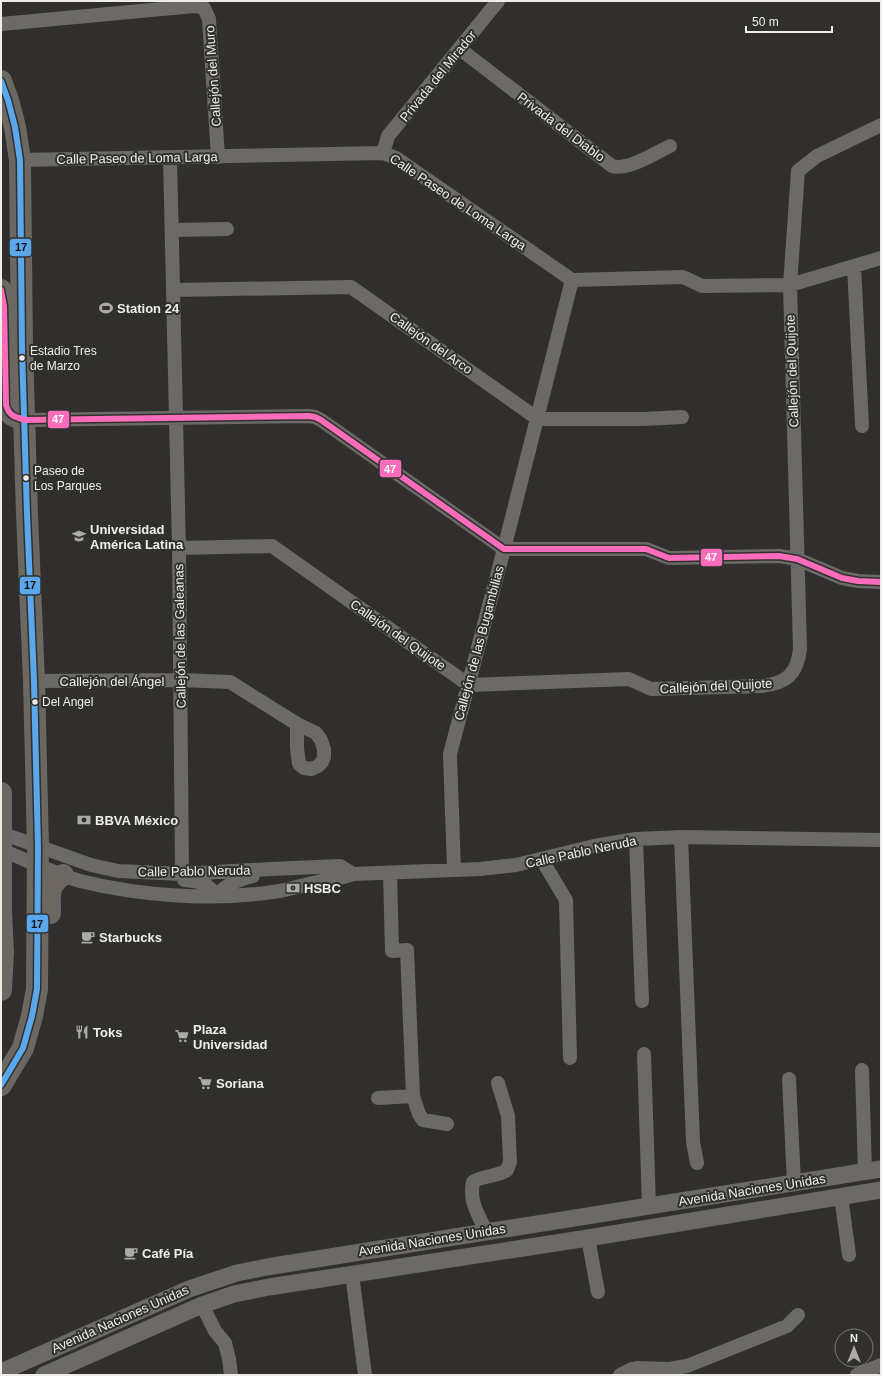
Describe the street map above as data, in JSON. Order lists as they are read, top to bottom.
{
  "streets": {
    "street": [
      "Callejón del Muro",
      "Privada del Mirador",
      "Privada del Diablo",
      "Calle Paseo de Loma Larga",
      "Callejón del Arco",
      "Callejón del Quijote",
      "Callejón de las Galeanas",
      "Callejón de las Bugambilias",
      "Callejón del Ángel",
      "Calle Pablo Neruda",
      "Avenida Naciones Unidas"
    ]
  },
  "crossings": [
    ["Callejón del Muro", "Calle Paseo de Loma Larga"],
    ["Privada del Mirador", "Privada del Diablo"],
    ["Privada del Mirador", "Calle Paseo de Loma Larga"],
    ["Calle Paseo de Loma Larga", "Callejón de las Galeanas"],
    ["Calle Paseo de Loma Larga", "Callejón de las Bugambilias"],
    ["Callejón del Arco", "Callejón de las Galeanas"],
    ["Callejón del Arco", "Callejón de las Bugambilias"],
    ["Callejón del Quijote", "Callejón de las Galeanas"],
    ["Callejón del Quijote", "Callejón de las Bugambilias"],
    ["Callejón de las Galeanas", "Callejón del Ángel"],
    ["Callejón de las Galeanas", "Calle Pablo Neruda"],
    ["Callejón de las Bugambilias", "Calle Pablo Neruda"]
  ],
  "places": {
    "sports": ["Station 24"],
    "other": ["Estadio Tres de Marzo", "Paseo de Los Parques", "Del Angel"],
    "school or university": ["Universidad América Latina"],
    "bank": ["BBVA México", "HSBC"],
    "cafe": ["Starbucks", "Café Pía"],
    "restaurant": ["Toks"],
    "supermarket": ["Plaza Universidad", "Soriana"]
  },
  "lines": ["transit line 17", "transit line 47"],
  "scale_bar": "50 m",
  "north": "top"
}
